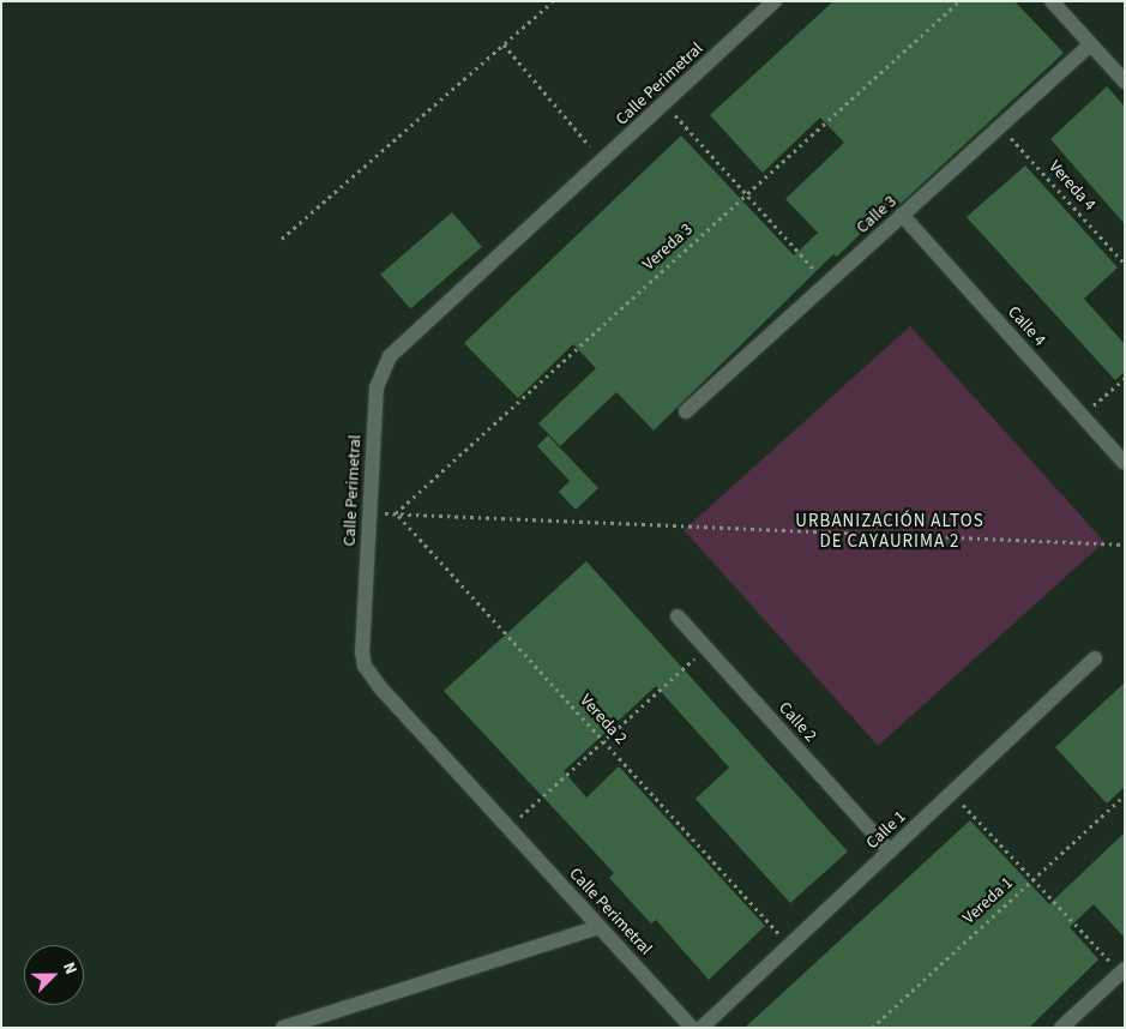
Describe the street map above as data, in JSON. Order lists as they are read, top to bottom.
{
  "streets": {
    "street": [
      "Calle Perimetral",
      "Calle 3",
      "Calle 4",
      "Calle 2",
      "Calle 1"
    ],
    "path": [
      "Vereda 4",
      "Vereda 3",
      "Vereda 2",
      "Vereda 1"
    ]
  },
  "crossings": [
    ["Vereda 4", "Calle 3"],
    ["Calle 3", "Calle 4"],
    ["Vereda 3", "Vereda 2"],
    ["Vereda 2", "Calle 1"],
    ["Calle 2", "Calle 1"]
  ],
  "districts": ["URBANIZACIÓN ALTOS DE CAYAURIMA 2"],
  "north": "top right"
}
